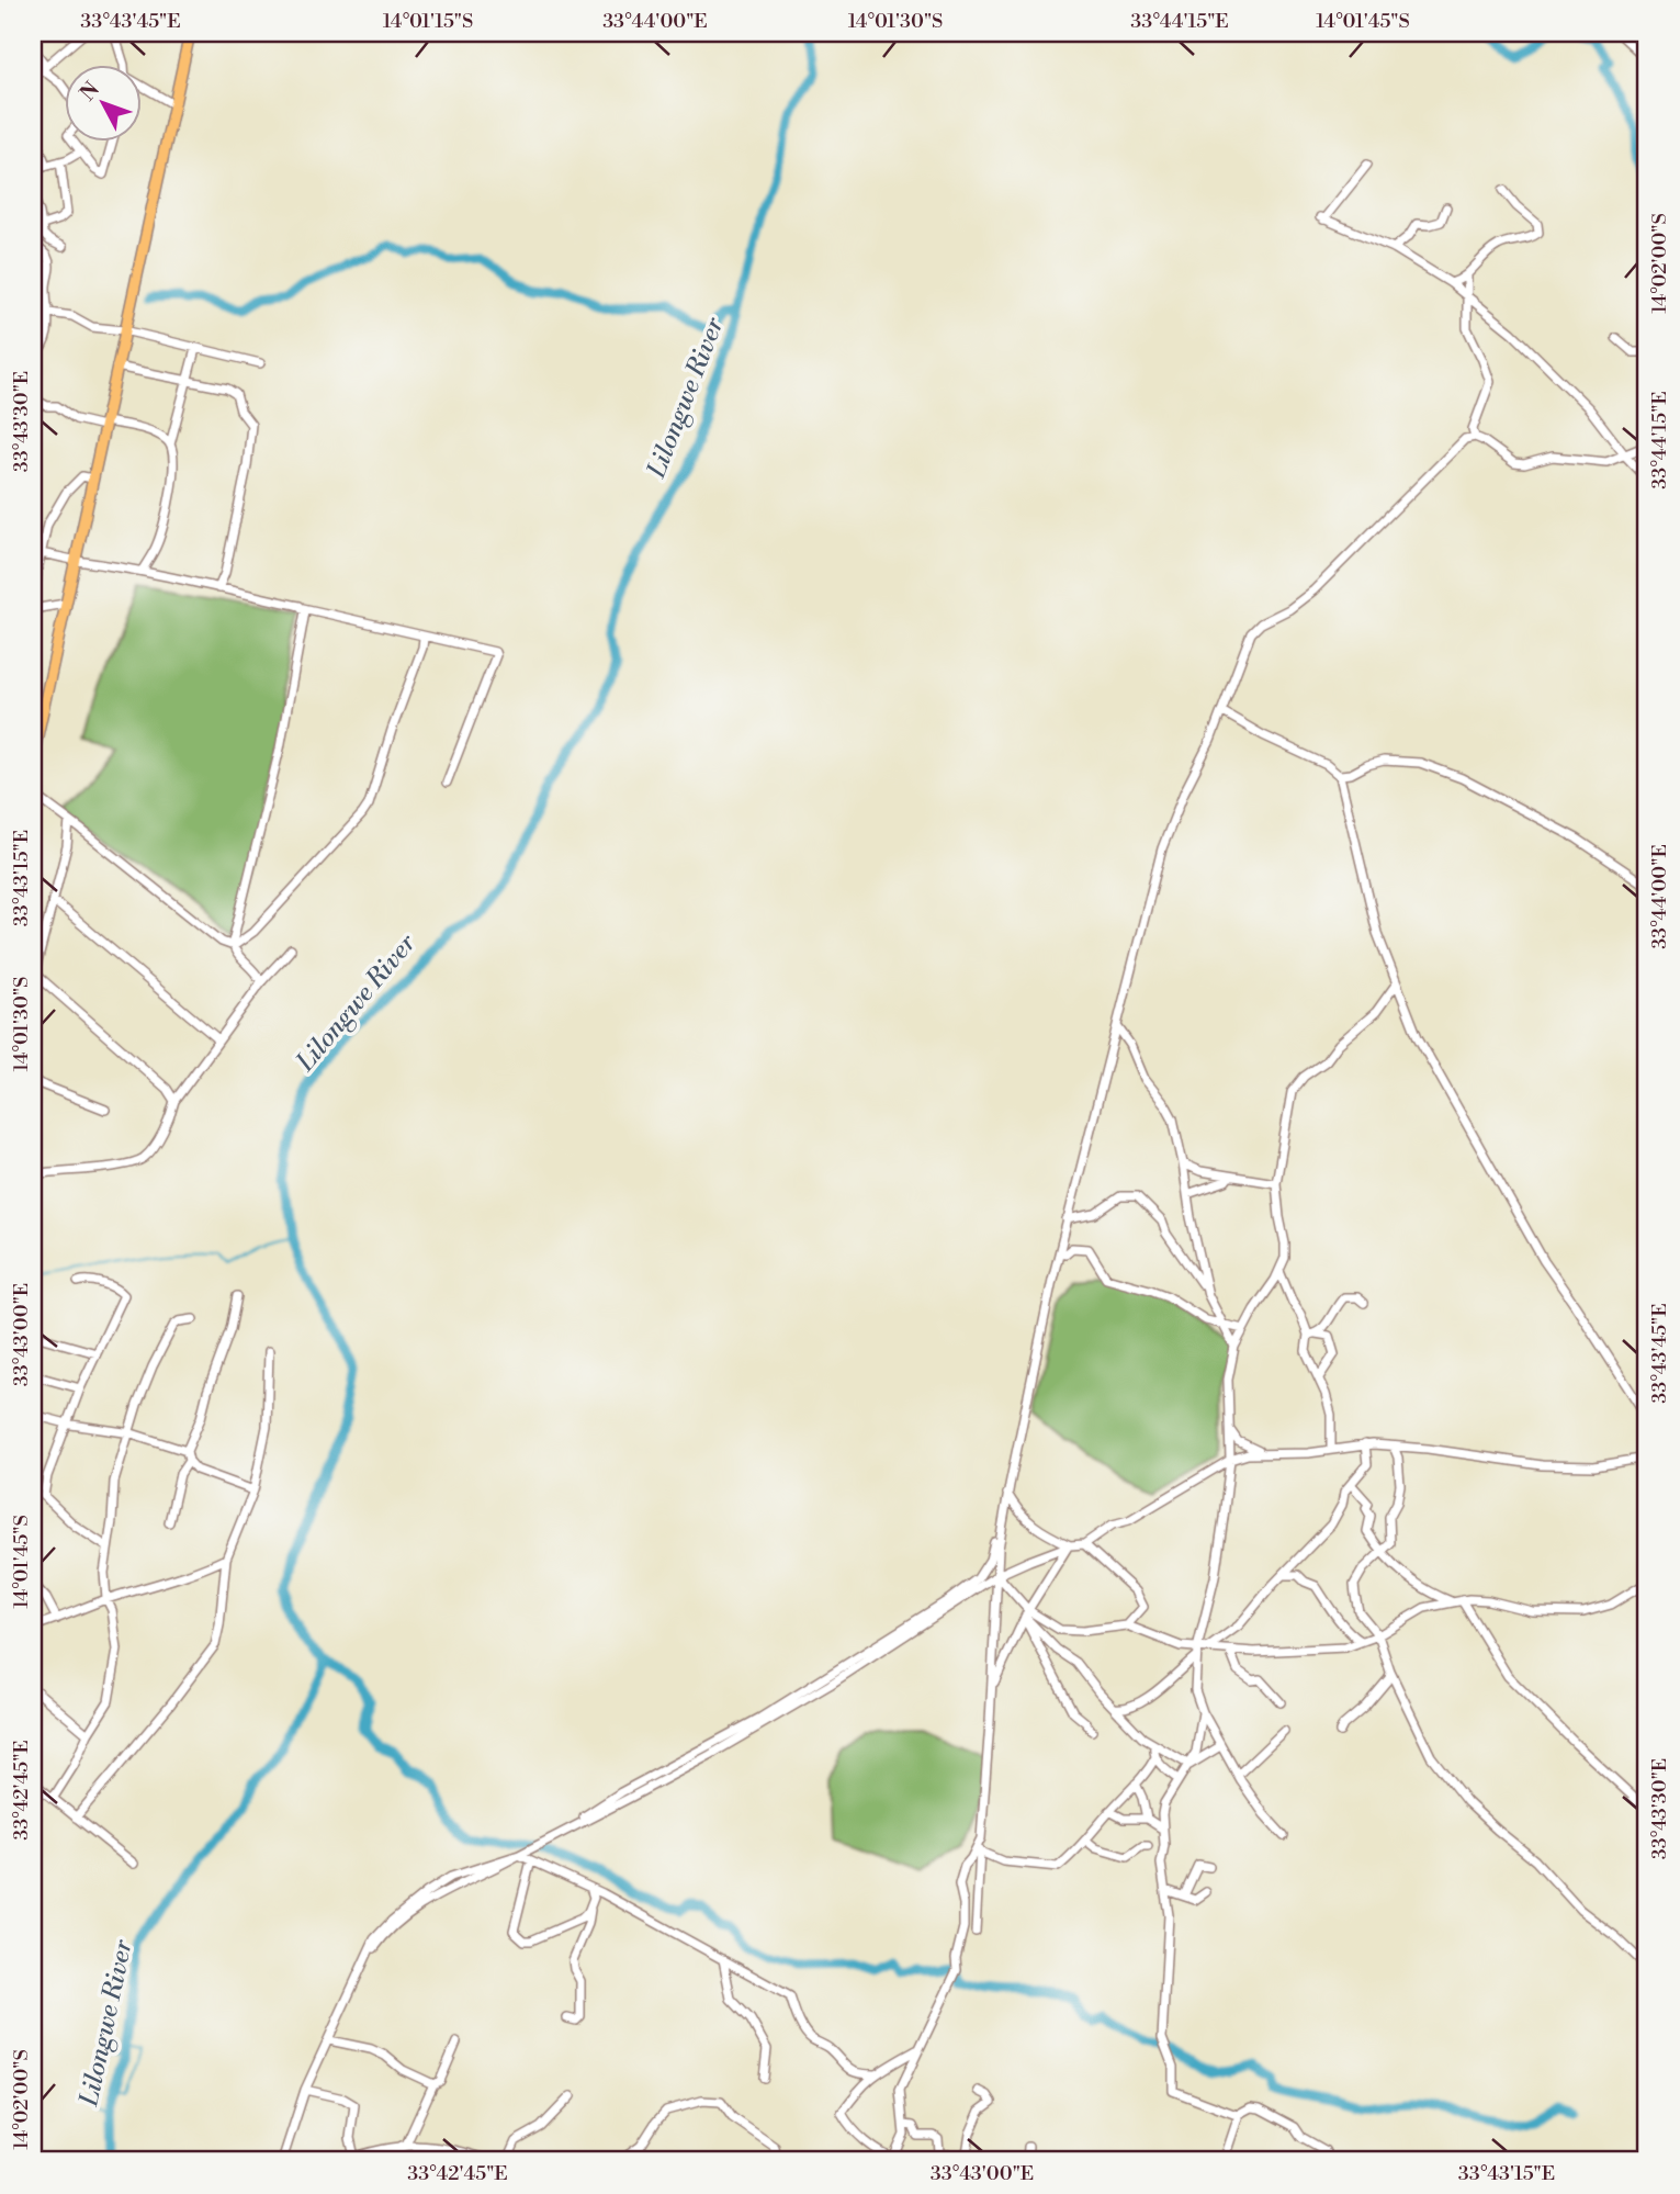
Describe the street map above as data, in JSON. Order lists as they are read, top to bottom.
{
  "water": ["Lilongwe River"],
  "north": "top left",
  "coordinates": [
    "33°43'45\"E",
    "14°01'15\"S",
    "33°44'00\"E",
    "14°01'30\"S",
    "33°44'15\"E",
    "14°01'45\"S",
    "14°02'00\"S",
    "33°43'30\"E",
    "33°43'15\"E",
    "33°43'00\"E",
    "33°42'45\"E"
  ]
}
